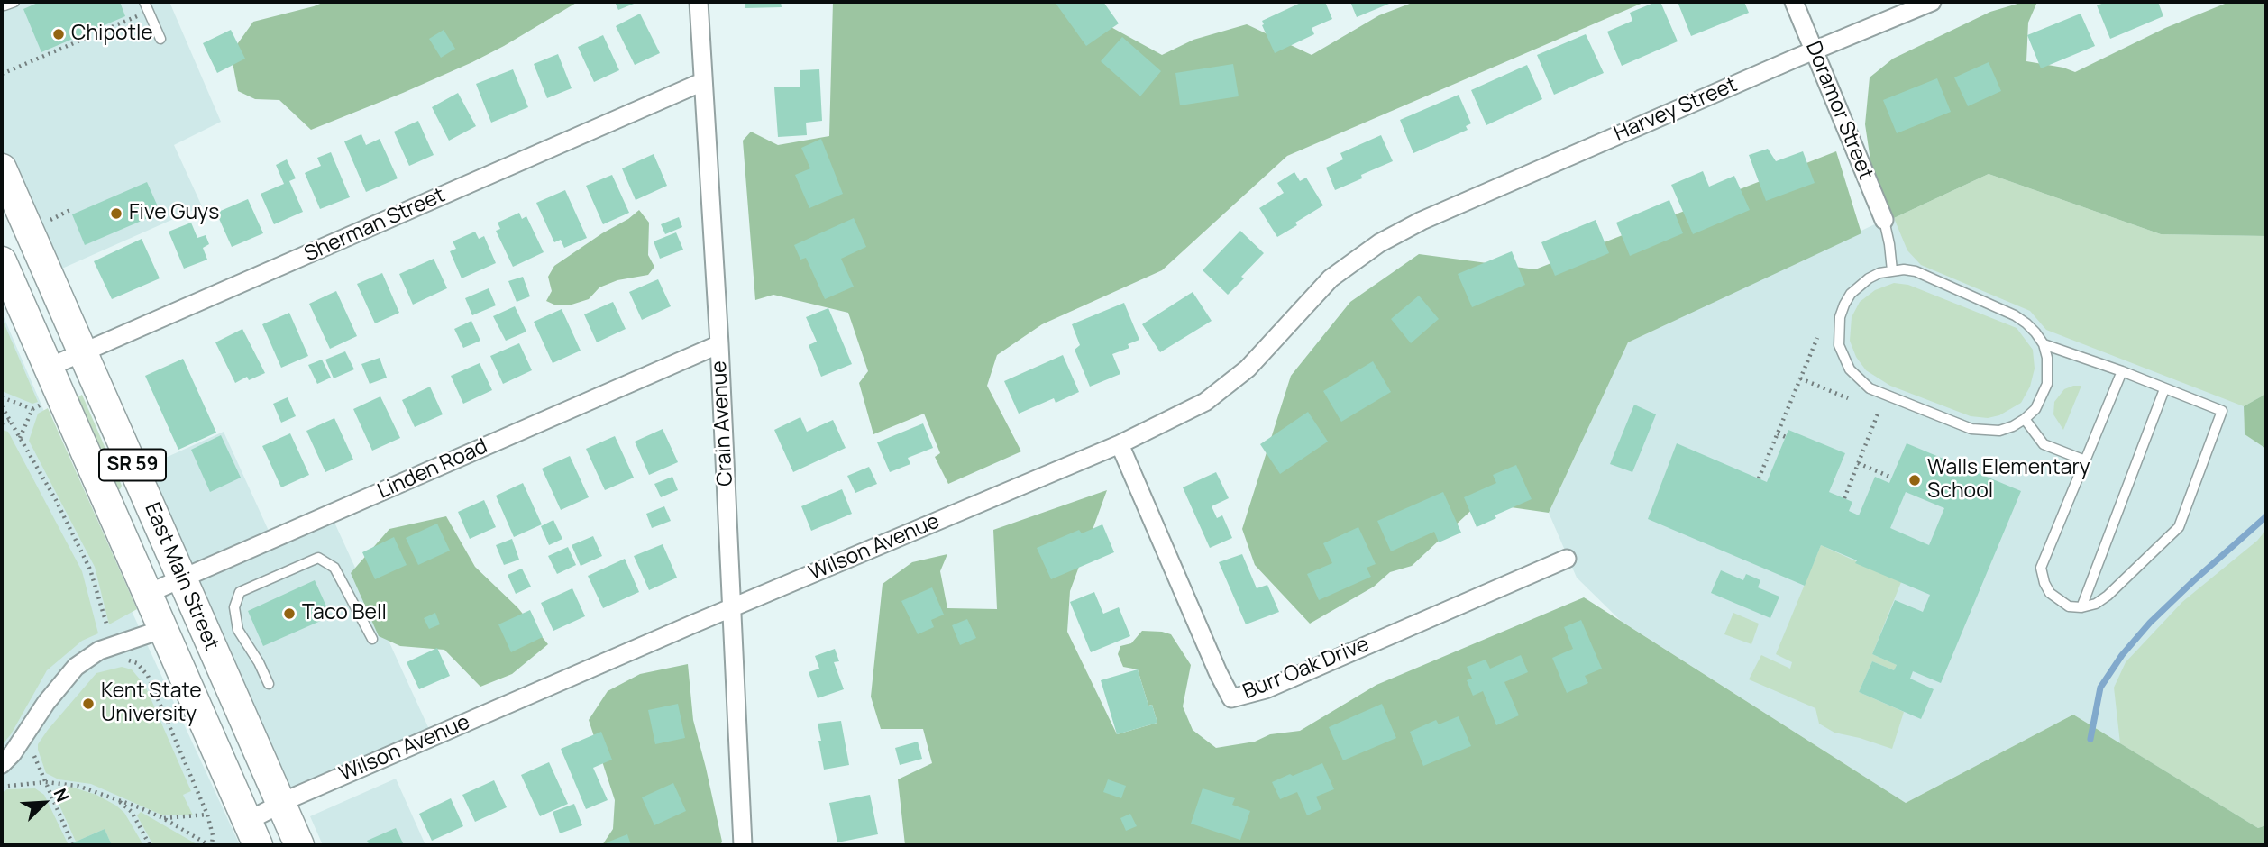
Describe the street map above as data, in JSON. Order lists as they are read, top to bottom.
{
  "streets": {
    "main road": ["SR 59", "East Main Street"],
    "street": [
      "Harvey Street",
      "Doramor Street",
      "Sherman Street",
      "Crain Avenue",
      "Linden Road",
      "Wilson Avenue",
      "Burr Oak Drive"
    ]
  },
  "crossings": [
    ["Harvey Street", "Doramor Street"],
    ["Harvey Street", "Wilson Avenue"],
    ["Sherman Street", "Crain Avenue"],
    ["Sherman Street", "East Main Street"],
    ["Crain Avenue", "Linden Road"],
    ["Crain Avenue", "Wilson Avenue"],
    ["Linden Road", "East Main Street"],
    ["Wilson Avenue", "East Main Street"],
    ["Wilson Avenue", "Burr Oak Drive"]
  ],
  "places": [
    "Chipotle",
    "Five Guys",
    "Walls Elementary School",
    "Taco Bell",
    "Kent State University"
  ],
  "north": "top right"
}
